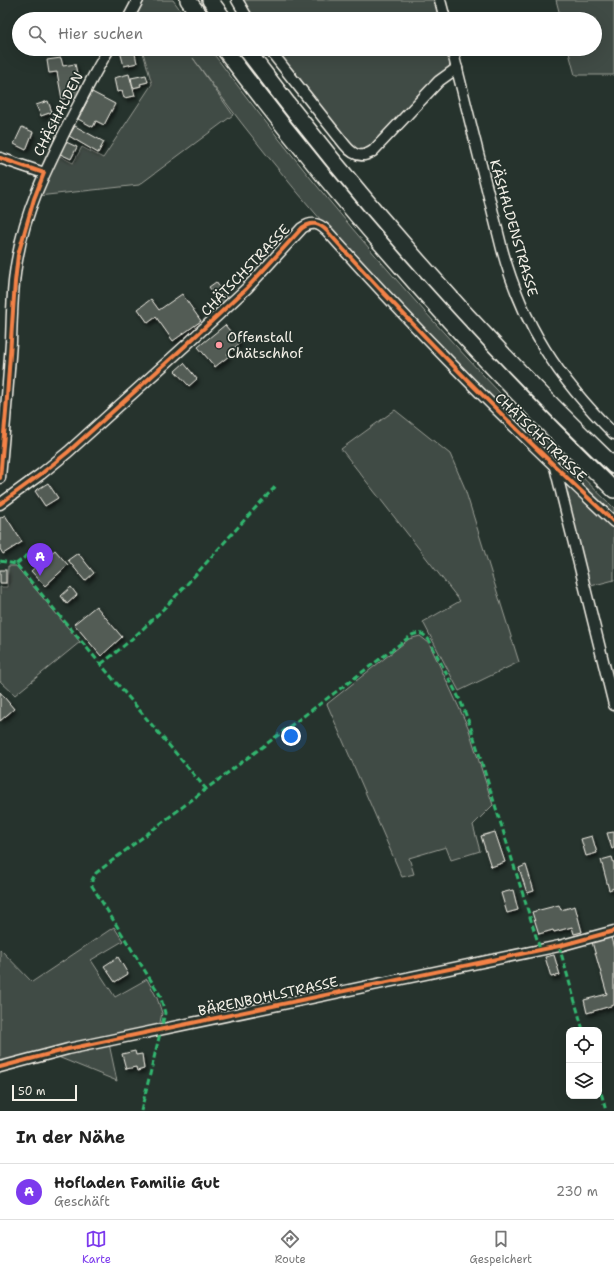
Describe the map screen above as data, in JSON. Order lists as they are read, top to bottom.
{
  "streets": {
    "street": [
      "CHÄSHALDEN",
      "KÄSHALDENSTRASSE",
      "CHÄTSCHSTRASSE",
      "BÄRENBOHLSTRASSE"
    ]
  },
  "places": ["Offenstall Chätschhof"],
  "scale_bar": "50 m",
  "page": {
    "search": "Hier suchen",
    "pins": "A",
    "scale": "50 m",
    "heading": "In der Nähe",
    "list": [
      {
        "mark": "A",
        "name": "Hofladen Familie Gut",
        "note": "Geschäft",
        "value": "230 m"
      }
    ],
    "nav": ["Karte", "Route", "Gespeichert"]
  }
}
